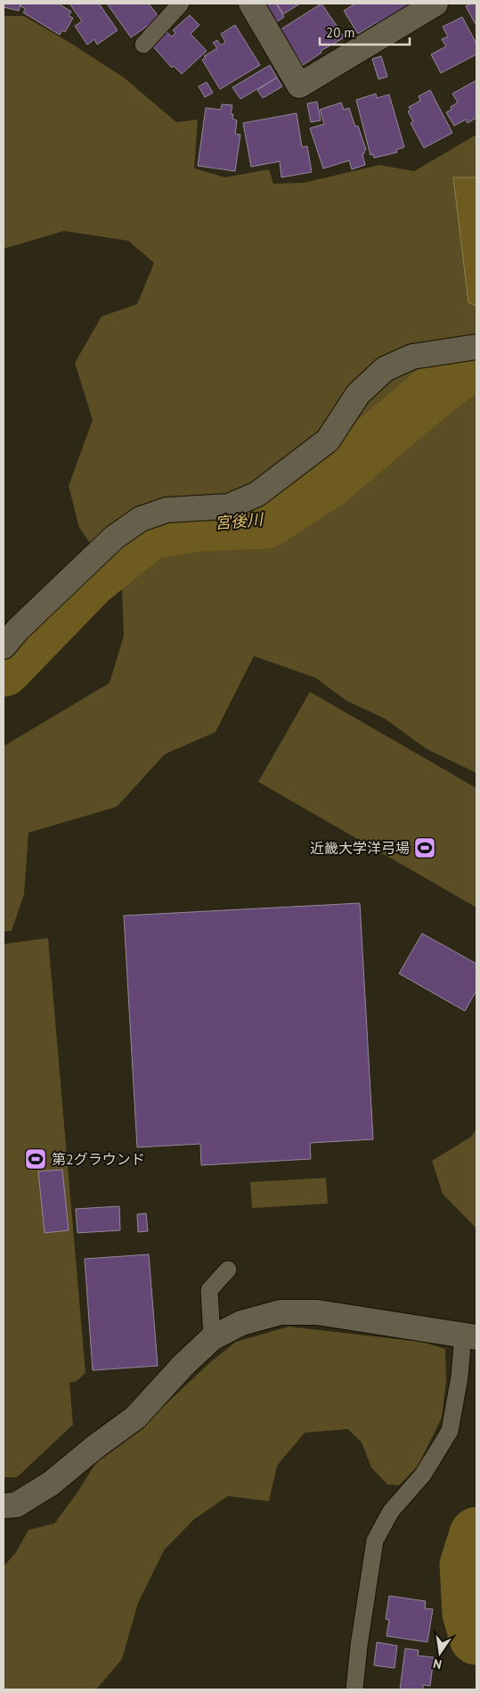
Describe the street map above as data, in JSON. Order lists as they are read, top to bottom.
{
  "water": ["宮後川"],
  "places": {
    "sports": ["近畿大学洋弓場", "第2グラウンド"]
  },
  "scale_bar": "20 m",
  "north": "bottom"
}
